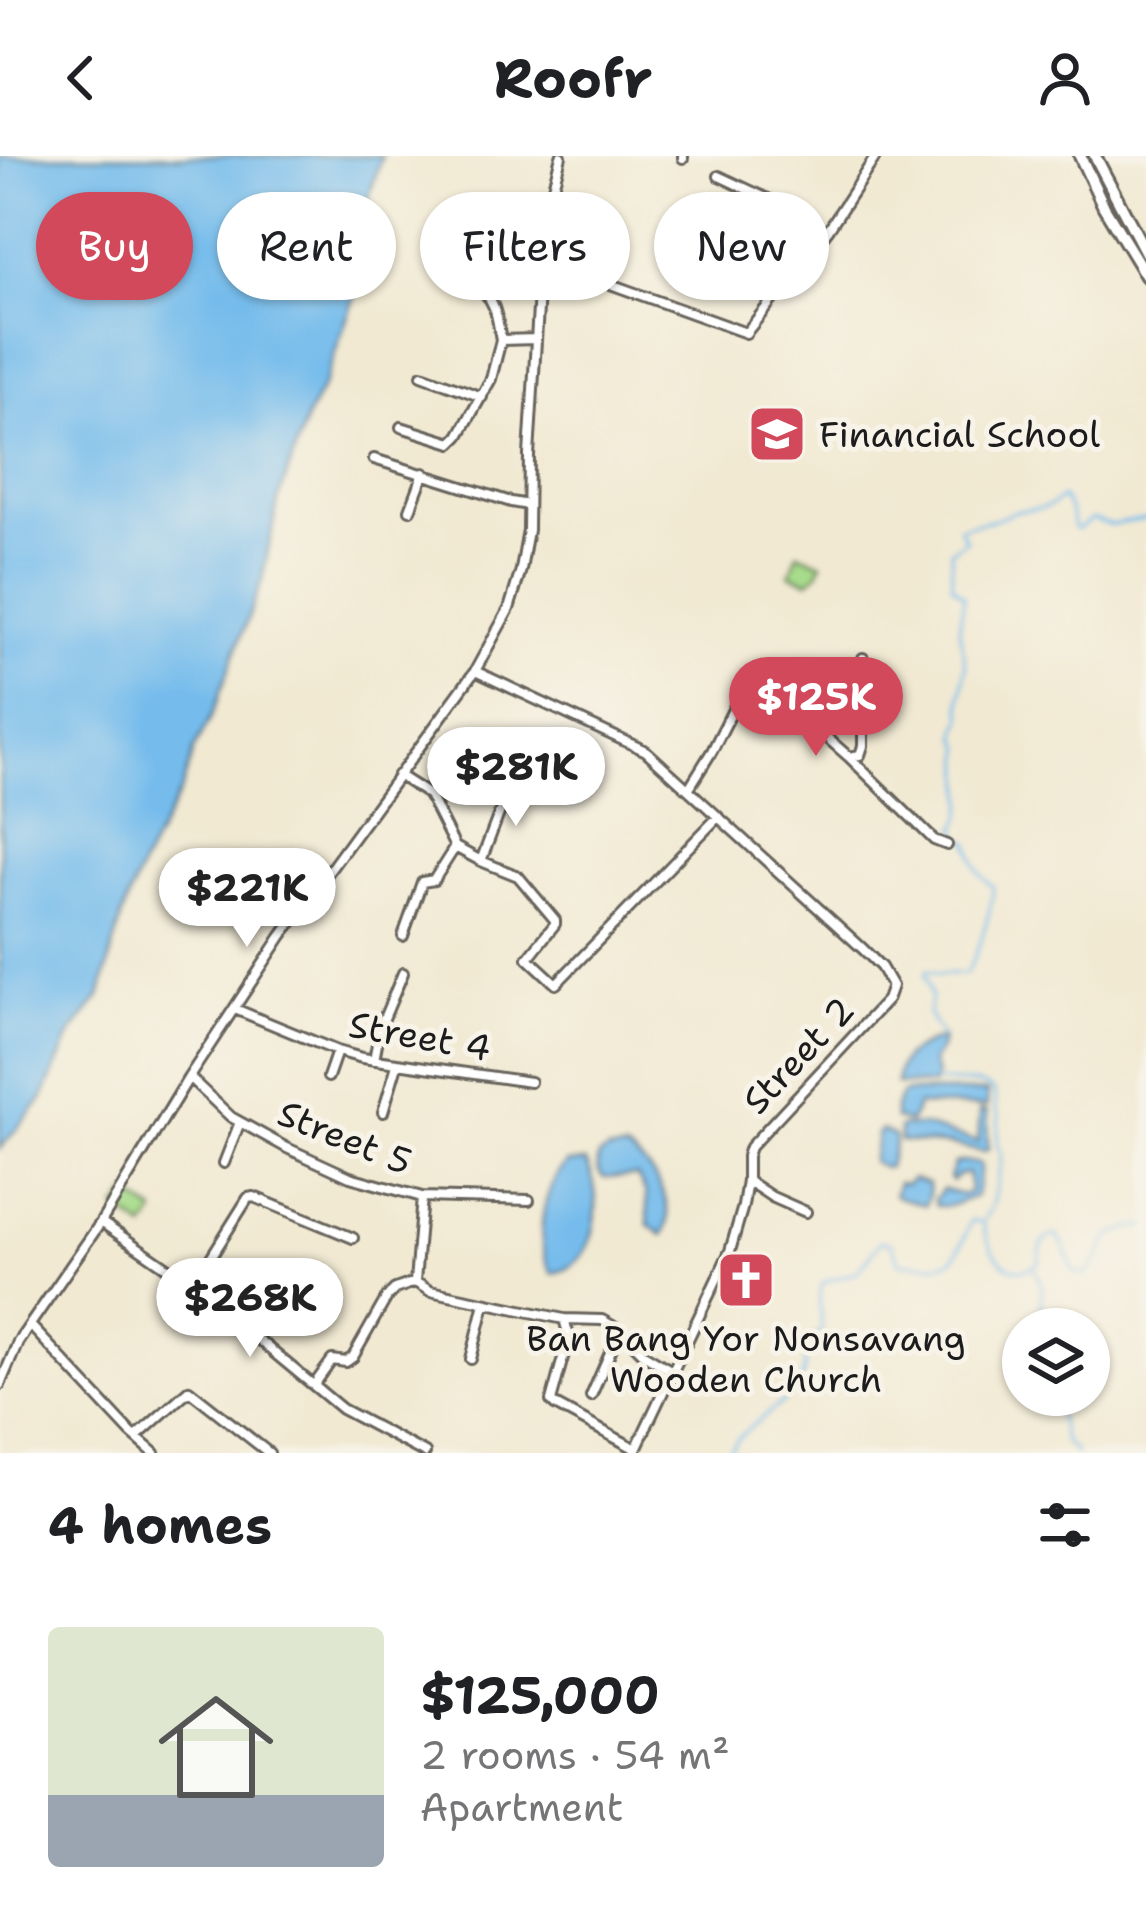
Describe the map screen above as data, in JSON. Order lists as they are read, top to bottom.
{
  "streets": {
    "street": ["Street 4", "Street 2", "Street 5"]
  },
  "places": {
    "school or university": ["Financial School"],
    "church": ["Ban Bang Yor Nonsavang Wooden Church"]
  },
  "page": {
    "header": "Roofr",
    "chip": [
      "Buy",
      "Rent",
      "Filters",
      "New"
    ],
    "price": [
      "$125K",
      "$281K",
      "$221K",
      "$268K"
    ],
    "heading": "4 homes",
    "list": [
      {
        "name": "$125,000",
        "note": "2 rooms · 54 m² · Apartment"
      }
    ]
  }
}
